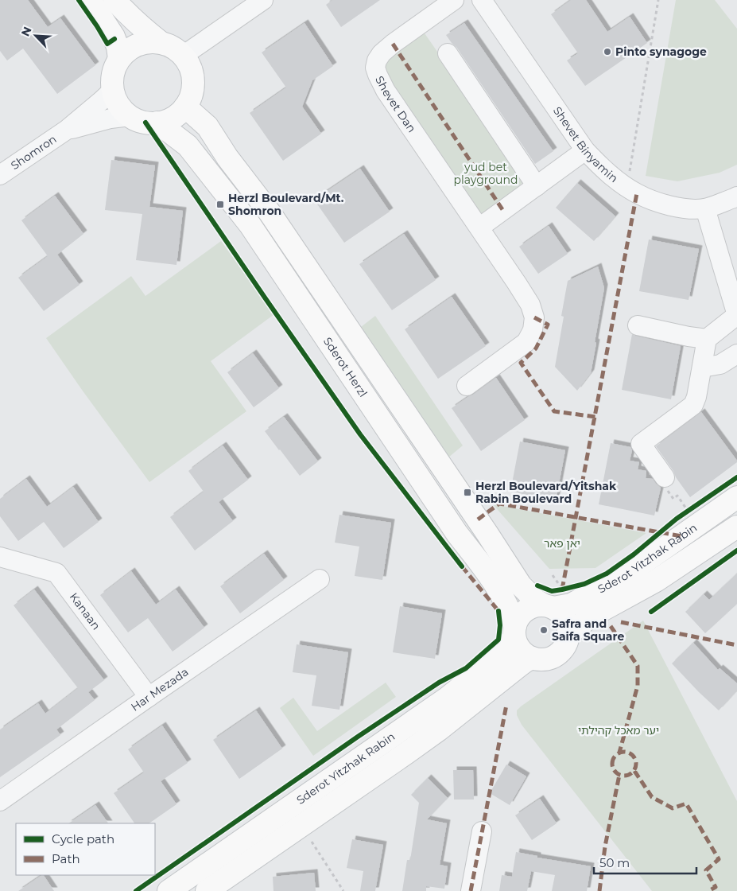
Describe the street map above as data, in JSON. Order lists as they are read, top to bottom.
{
  "streets": {
    "main road": ["Sderot Herzl", "Sderot Yitzhak Rabin"],
    "street": [
      "Shevet Dan",
      "Shevet Binyamin",
      "Shomron",
      "Kanaan",
      "Har Mezada"
    ]
  },
  "crossings": [
    ["Shomron", "Sderot Herzl"],
    ["Sderot Herzl", "Sderot Yitzhak Rabin"],
    ["Kanaan", "Har Mezada"]
  ],
  "parks": ["yud bet playground", "יאן פאר", "יער מאכל קהילתי"],
  "places": {
    "other": ["Pinto synagoge", "Safra and Saifa Square"],
    "transit": ["Herzl Boulevard/Mt. Shomron", "Herzl Boulevard/Yitshak Rabin Boulevard"]
  },
  "legend": ["Cycle path", "Path"],
  "scale_bar": "50 m",
  "north": "top left"
}
